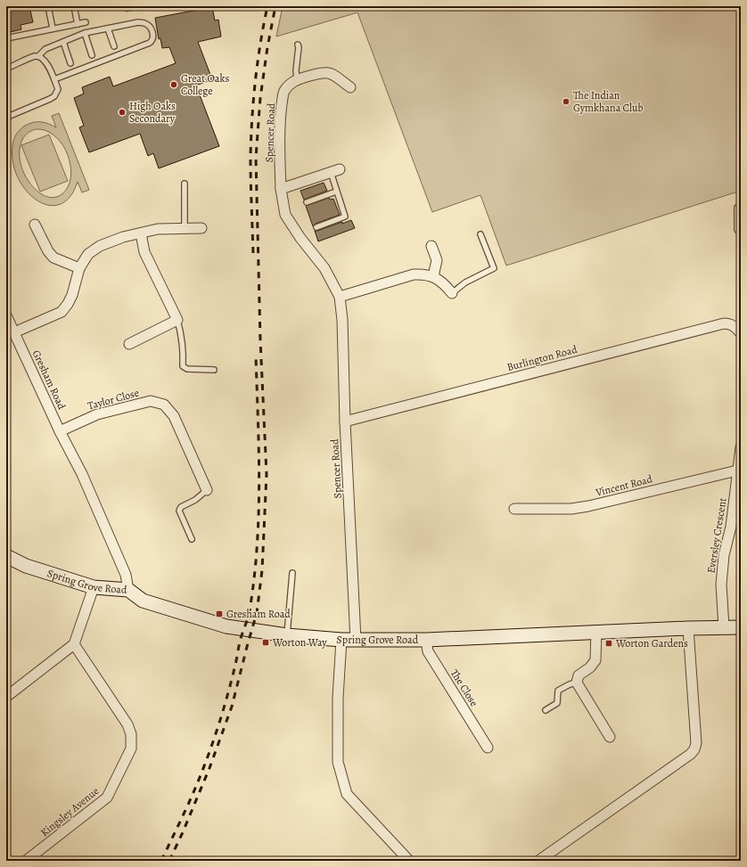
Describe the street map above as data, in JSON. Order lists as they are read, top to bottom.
{
  "streets": {
    "main road": ["Spring Grove Road"],
    "street": [
      "Spencer Road",
      "Burlington Road",
      "Gresham Road",
      "Taylor Close",
      "Vincent Road",
      "Eversley Crescent",
      "The Close",
      "Kingsley Avenue"
    ]
  },
  "crossings": [
    ["Spencer Road", "Burlington Road"],
    ["Spencer Road", "Spring Grove Road"],
    ["Gresham Road", "Taylor Close"],
    ["Gresham Road", "Spring Grove Road"],
    ["Vincent Road", "Eversley Crescent"],
    ["Eversley Crescent", "Spring Grove Road"],
    ["Spring Grove Road", "The Close"]
  ],
  "places": {
    "other": ["Great Oaks College", "The Indian Gymkhana Club", "High Oaks Secondary"],
    "transit": ["Gresham Road", "Worton Way", "Worton Gardens"]
  }
}
